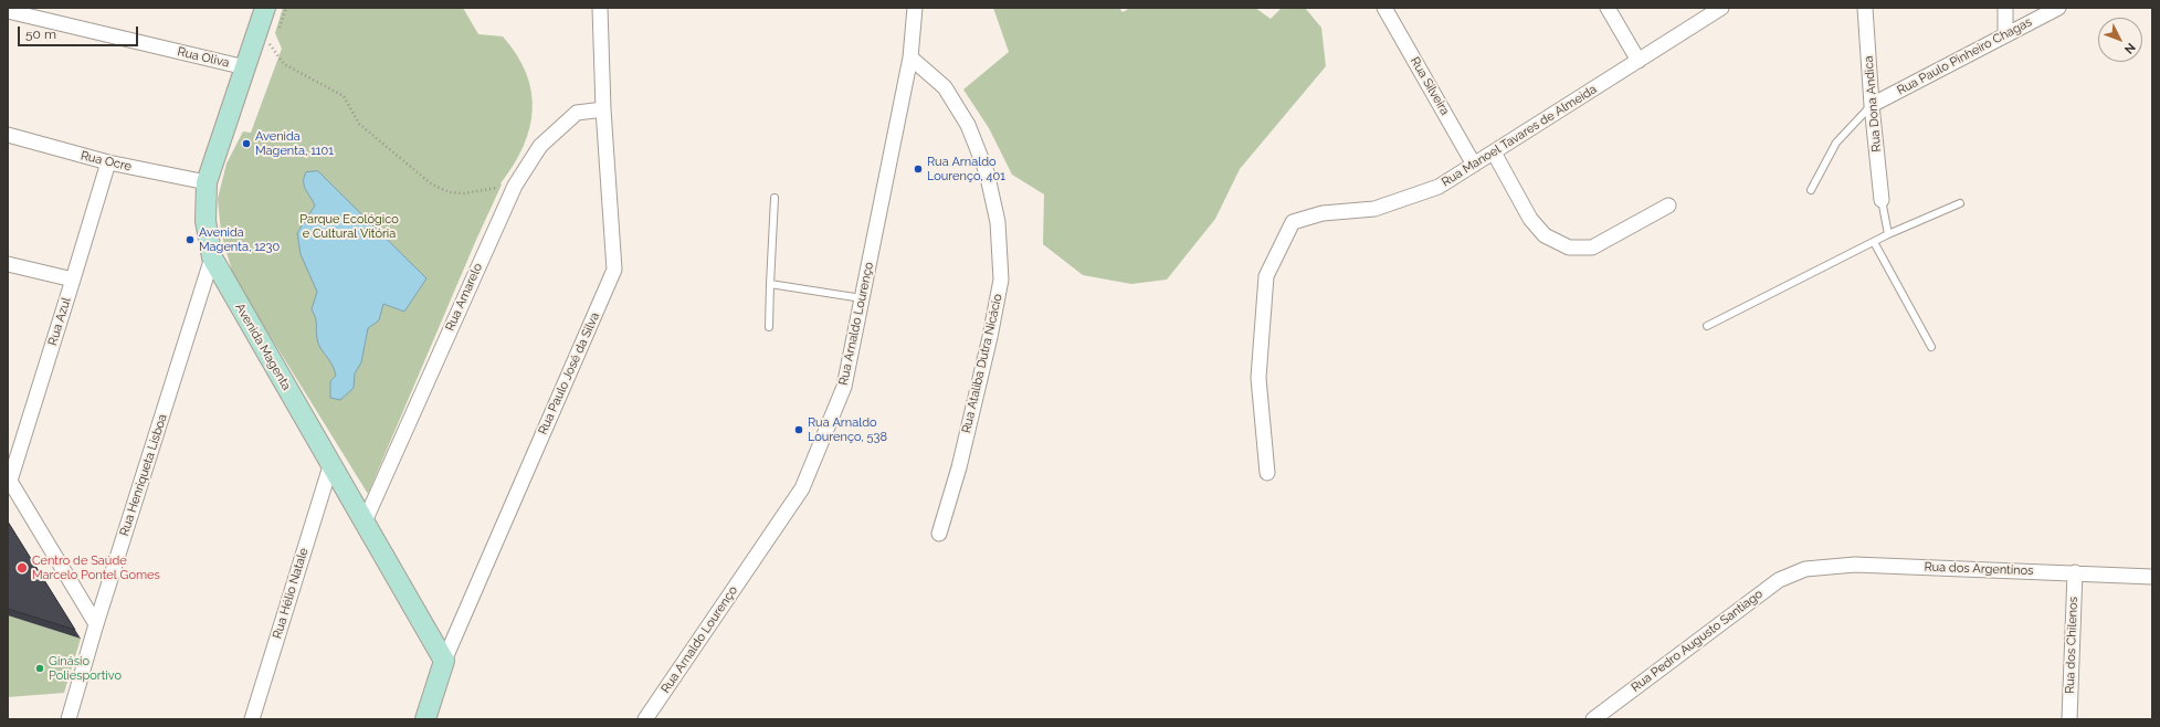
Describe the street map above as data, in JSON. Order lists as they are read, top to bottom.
{
  "streets": {
    "street": [
      "Rua Paulo Pinheiro Chagas",
      "Rua Oliva",
      "Rua Silveira",
      "Rua Dona Andica",
      "Rua Manoel Tavares de Almeida",
      "Rua Ocre",
      "Rua Amarelo",
      "Rua Azul",
      "Rua Arnaldo Lourenço",
      "Avenida Magenta",
      "Rua Ataliba Dutra Nicácio",
      "Rua Paulo José da Silva",
      "Rua Henriqueta Lisboa",
      "Rua dos Argentinos",
      "Rua Hélio Natale",
      "Rua Pedro Augusto Santiago",
      "Rua dos Chilenos"
    ]
  },
  "crossings": [
    ["Rua Paulo Pinheiro Chagas", "Rua Dona Andica"],
    ["Rua Oliva", "Avenida Magenta"],
    ["Rua Silveira", "Rua Manoel Tavares de Almeida"],
    ["Rua Ocre", "Rua Azul"],
    ["Rua Ocre", "Avenida Magenta"],
    ["Rua Amarelo", "Avenida Magenta"],
    ["Rua Amarelo", "Rua Paulo José da Silva"],
    ["Rua Arnaldo Lourenço", "Rua Ataliba Dutra Nicácio"],
    ["Avenida Magenta", "Rua Paulo José da Silva"],
    ["Avenida Magenta", "Rua Henriqueta Lisboa"],
    ["Avenida Magenta", "Rua Hélio Natale"],
    ["Rua dos Argentinos", "Rua Pedro Augusto Santiago"],
    ["Rua dos Argentinos", "Rua dos Chilenos"]
  ],
  "parks": ["Parque Ecológico e Cultural Vitória"],
  "places": [
    "Avenida Magenta, 1101",
    "Rua Arnaldo Lourenço, 401",
    "Avenida Magenta, 1230",
    "Rua Arnaldo Lourenço, 538",
    "Centro de Saúde Marcelo Pontel Gomes",
    "Ginásio Poliesportivo"
  ],
  "scale_bar": "50 m",
  "north": "bottom right"
}
